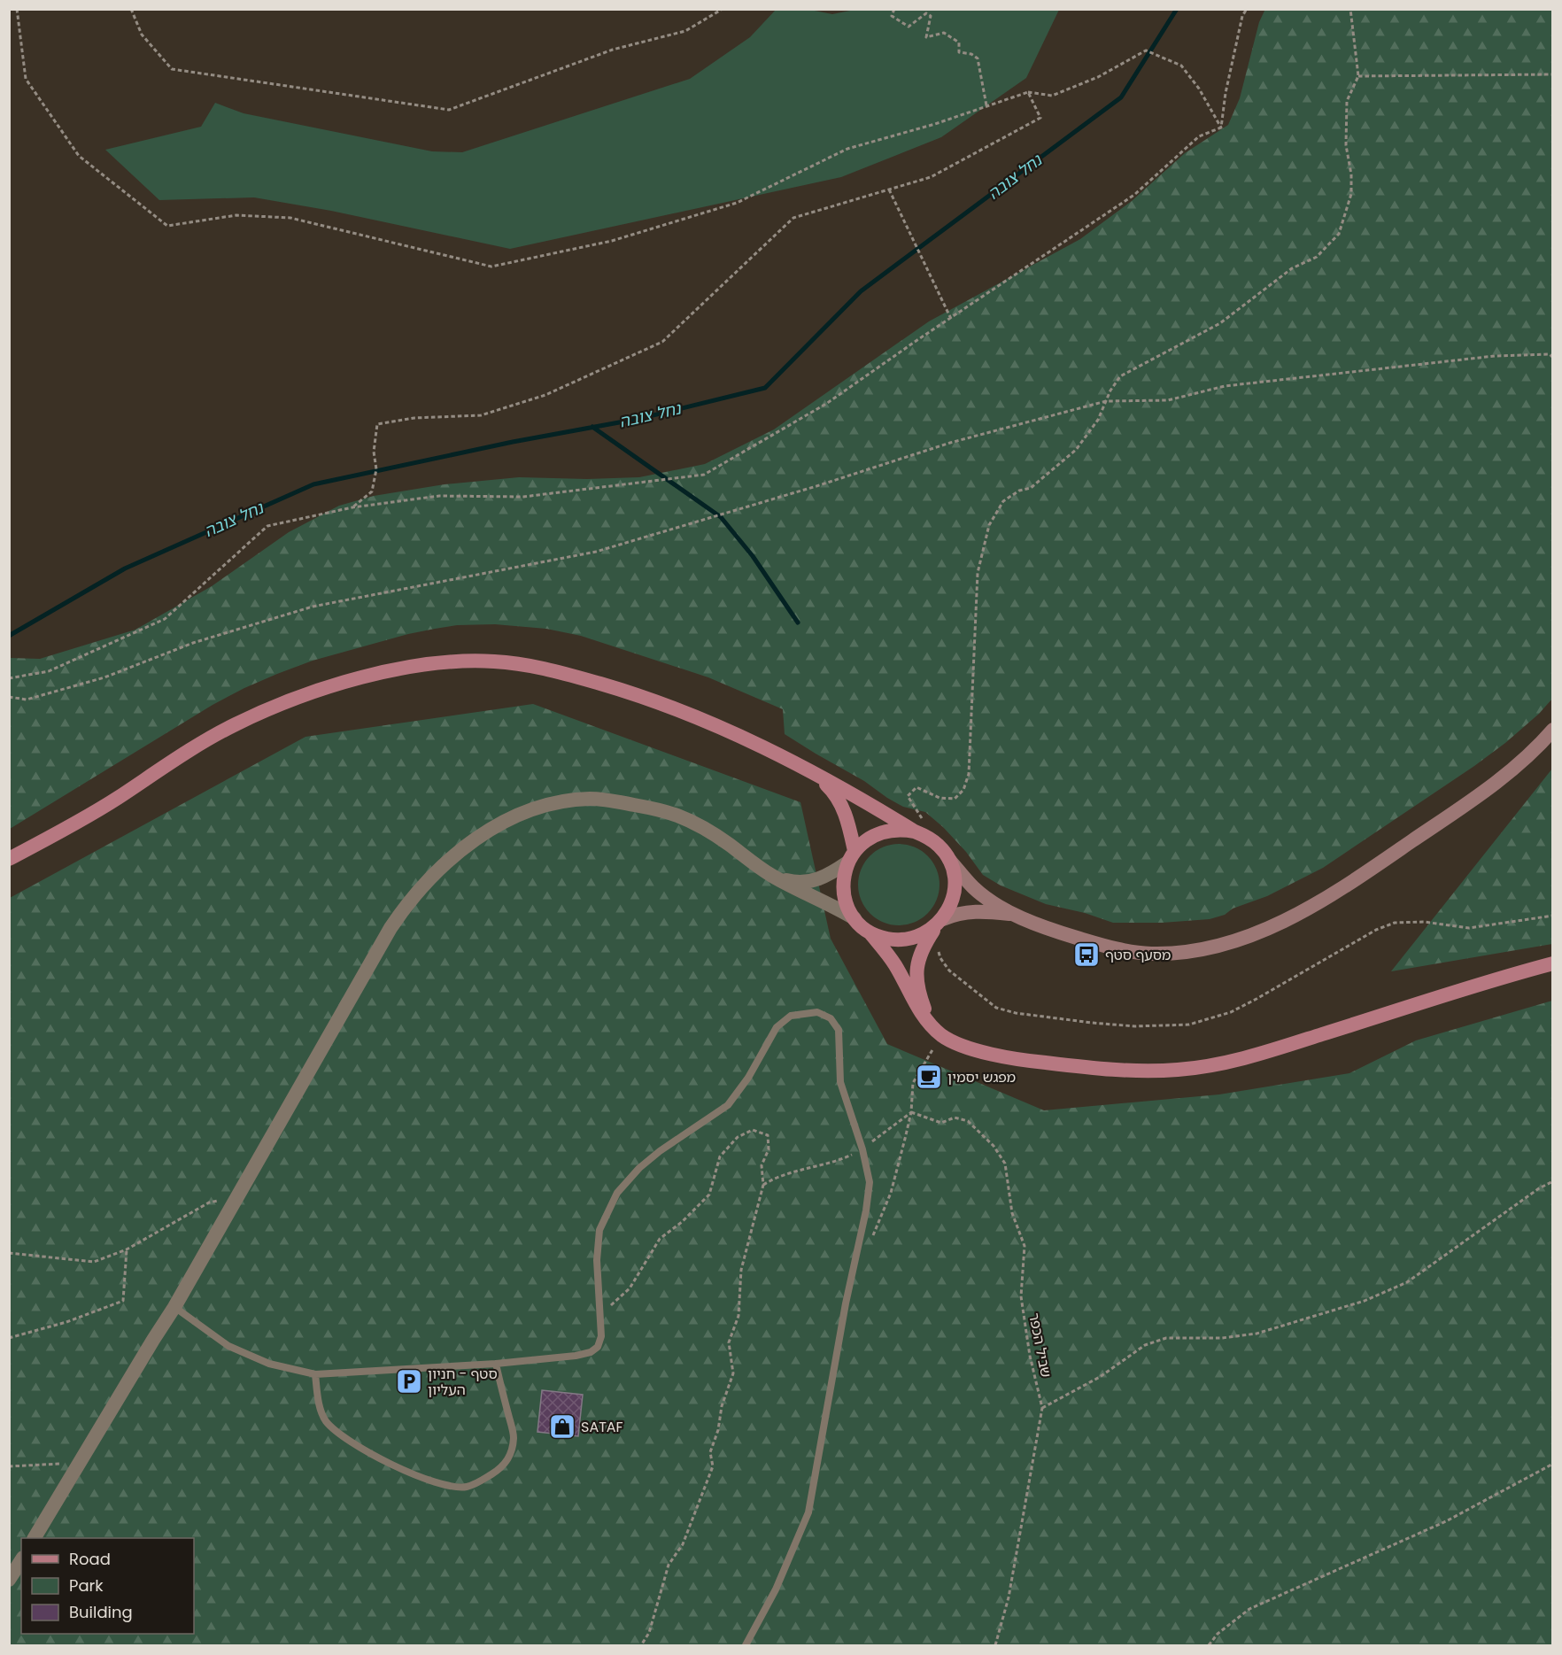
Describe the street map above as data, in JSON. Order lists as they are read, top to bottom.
{
  "streets": {
    "path": ["שביל הכפר"]
  },
  "water": ["נחל צובה"],
  "places": {
    "bus stop": ["מסעף סטף"],
    "cafe": ["מפגש יסמין"],
    "parking": ["סטף - חניון העליון"],
    "shop": ["SATAF"]
  },
  "legend": ["Road", "Park", "Building"]
}
